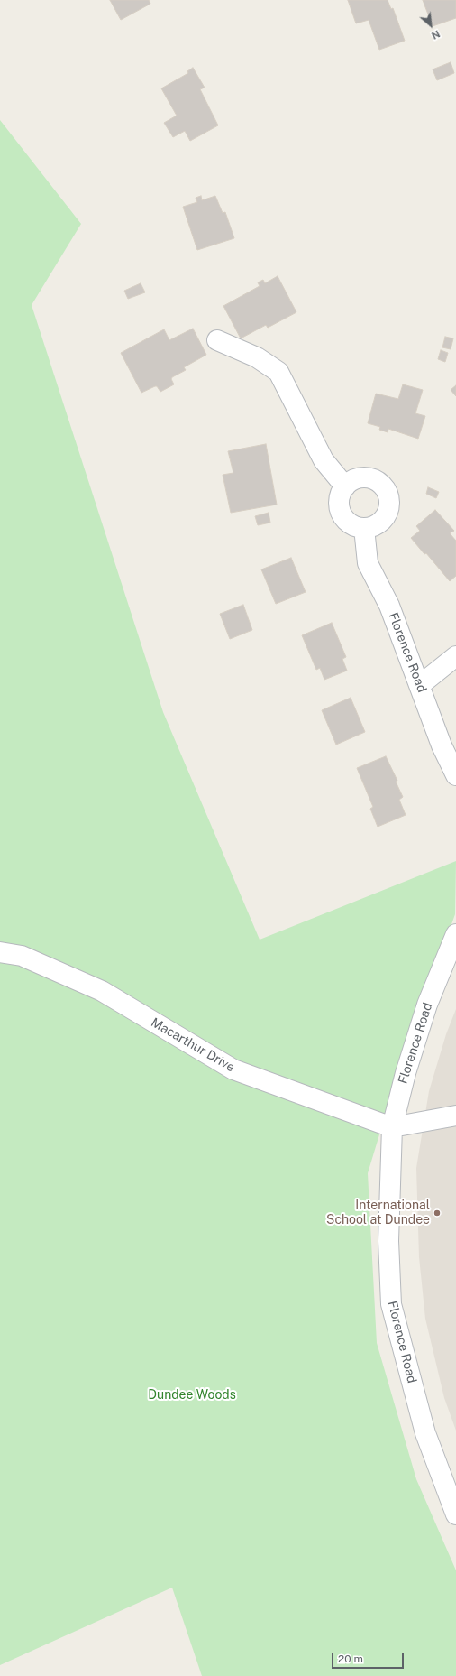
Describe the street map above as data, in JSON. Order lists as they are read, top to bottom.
{
  "streets": {
    "street": ["Florence Road", "Macarthur Drive"]
  },
  "crossings": [
    ["Florence Road", "Macarthur Drive"]
  ],
  "parks": ["Dundee Woods"],
  "places": ["International School at Dundee"],
  "scale_bar": "20 m",
  "north": "bottom right"
}
